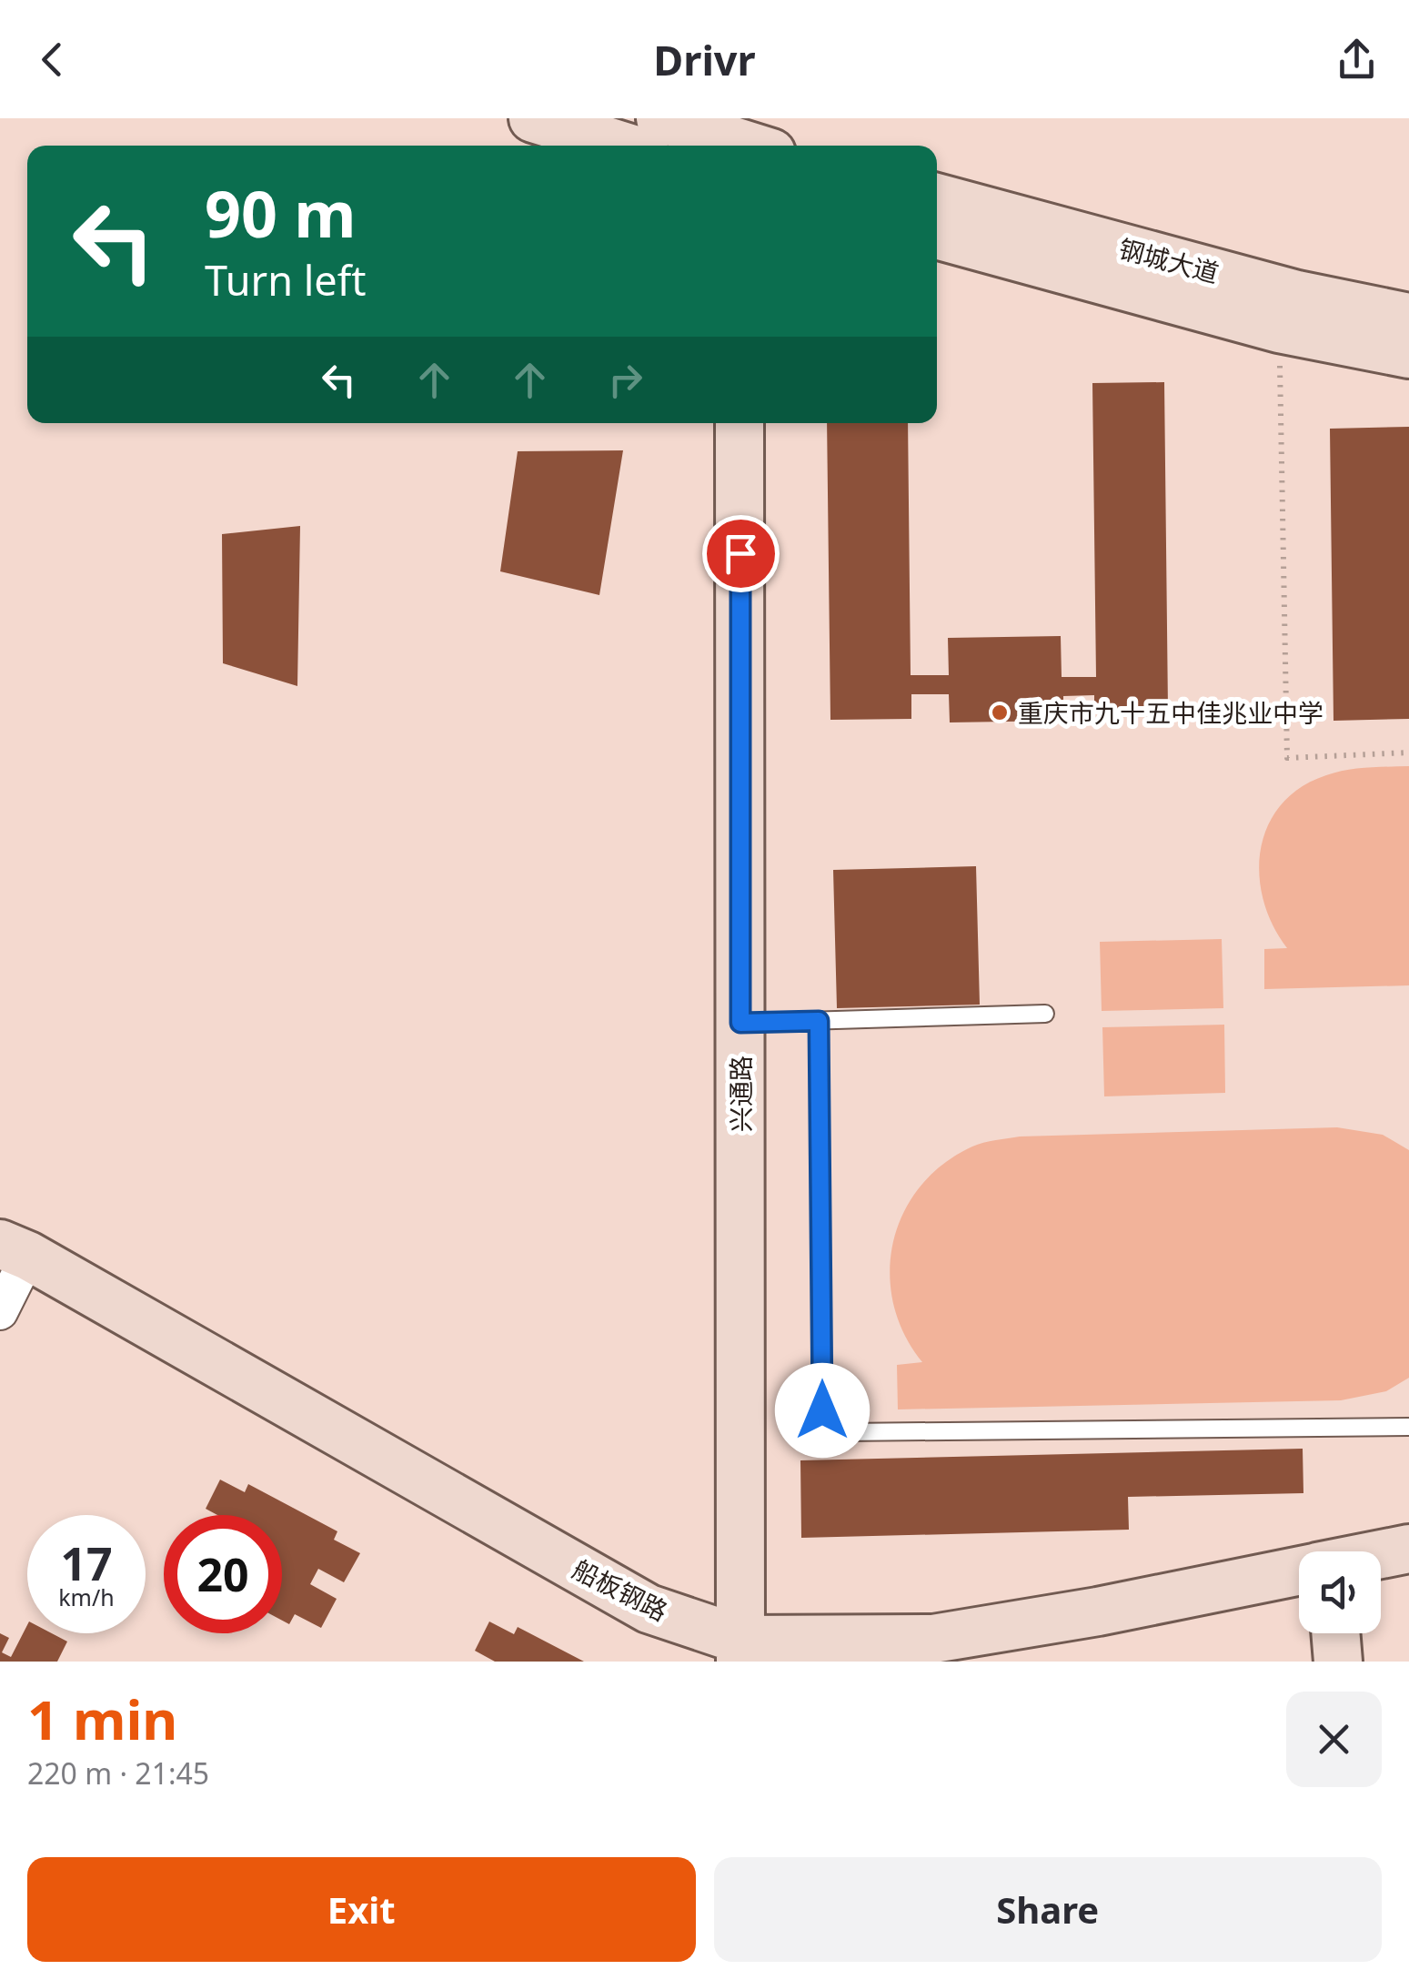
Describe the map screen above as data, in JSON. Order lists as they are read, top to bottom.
{
  "streets": {
    "street": ["钢城大道", "兴通路", "船板钢路"]
  },
  "crossings": [
    ["兴通路", "船板钢路"]
  ],
  "places": ["重庆市九十五中佳兆业中学"],
  "page": {
    "header": "Drivr",
    "turn": ["90 m", "Turn left"],
    "speed": "17 km/h",
    "limit": "20",
    "heading": ["1 min", "220 m · 21:45"],
    "buttons": ["Exit", "Share"]
  }
}
